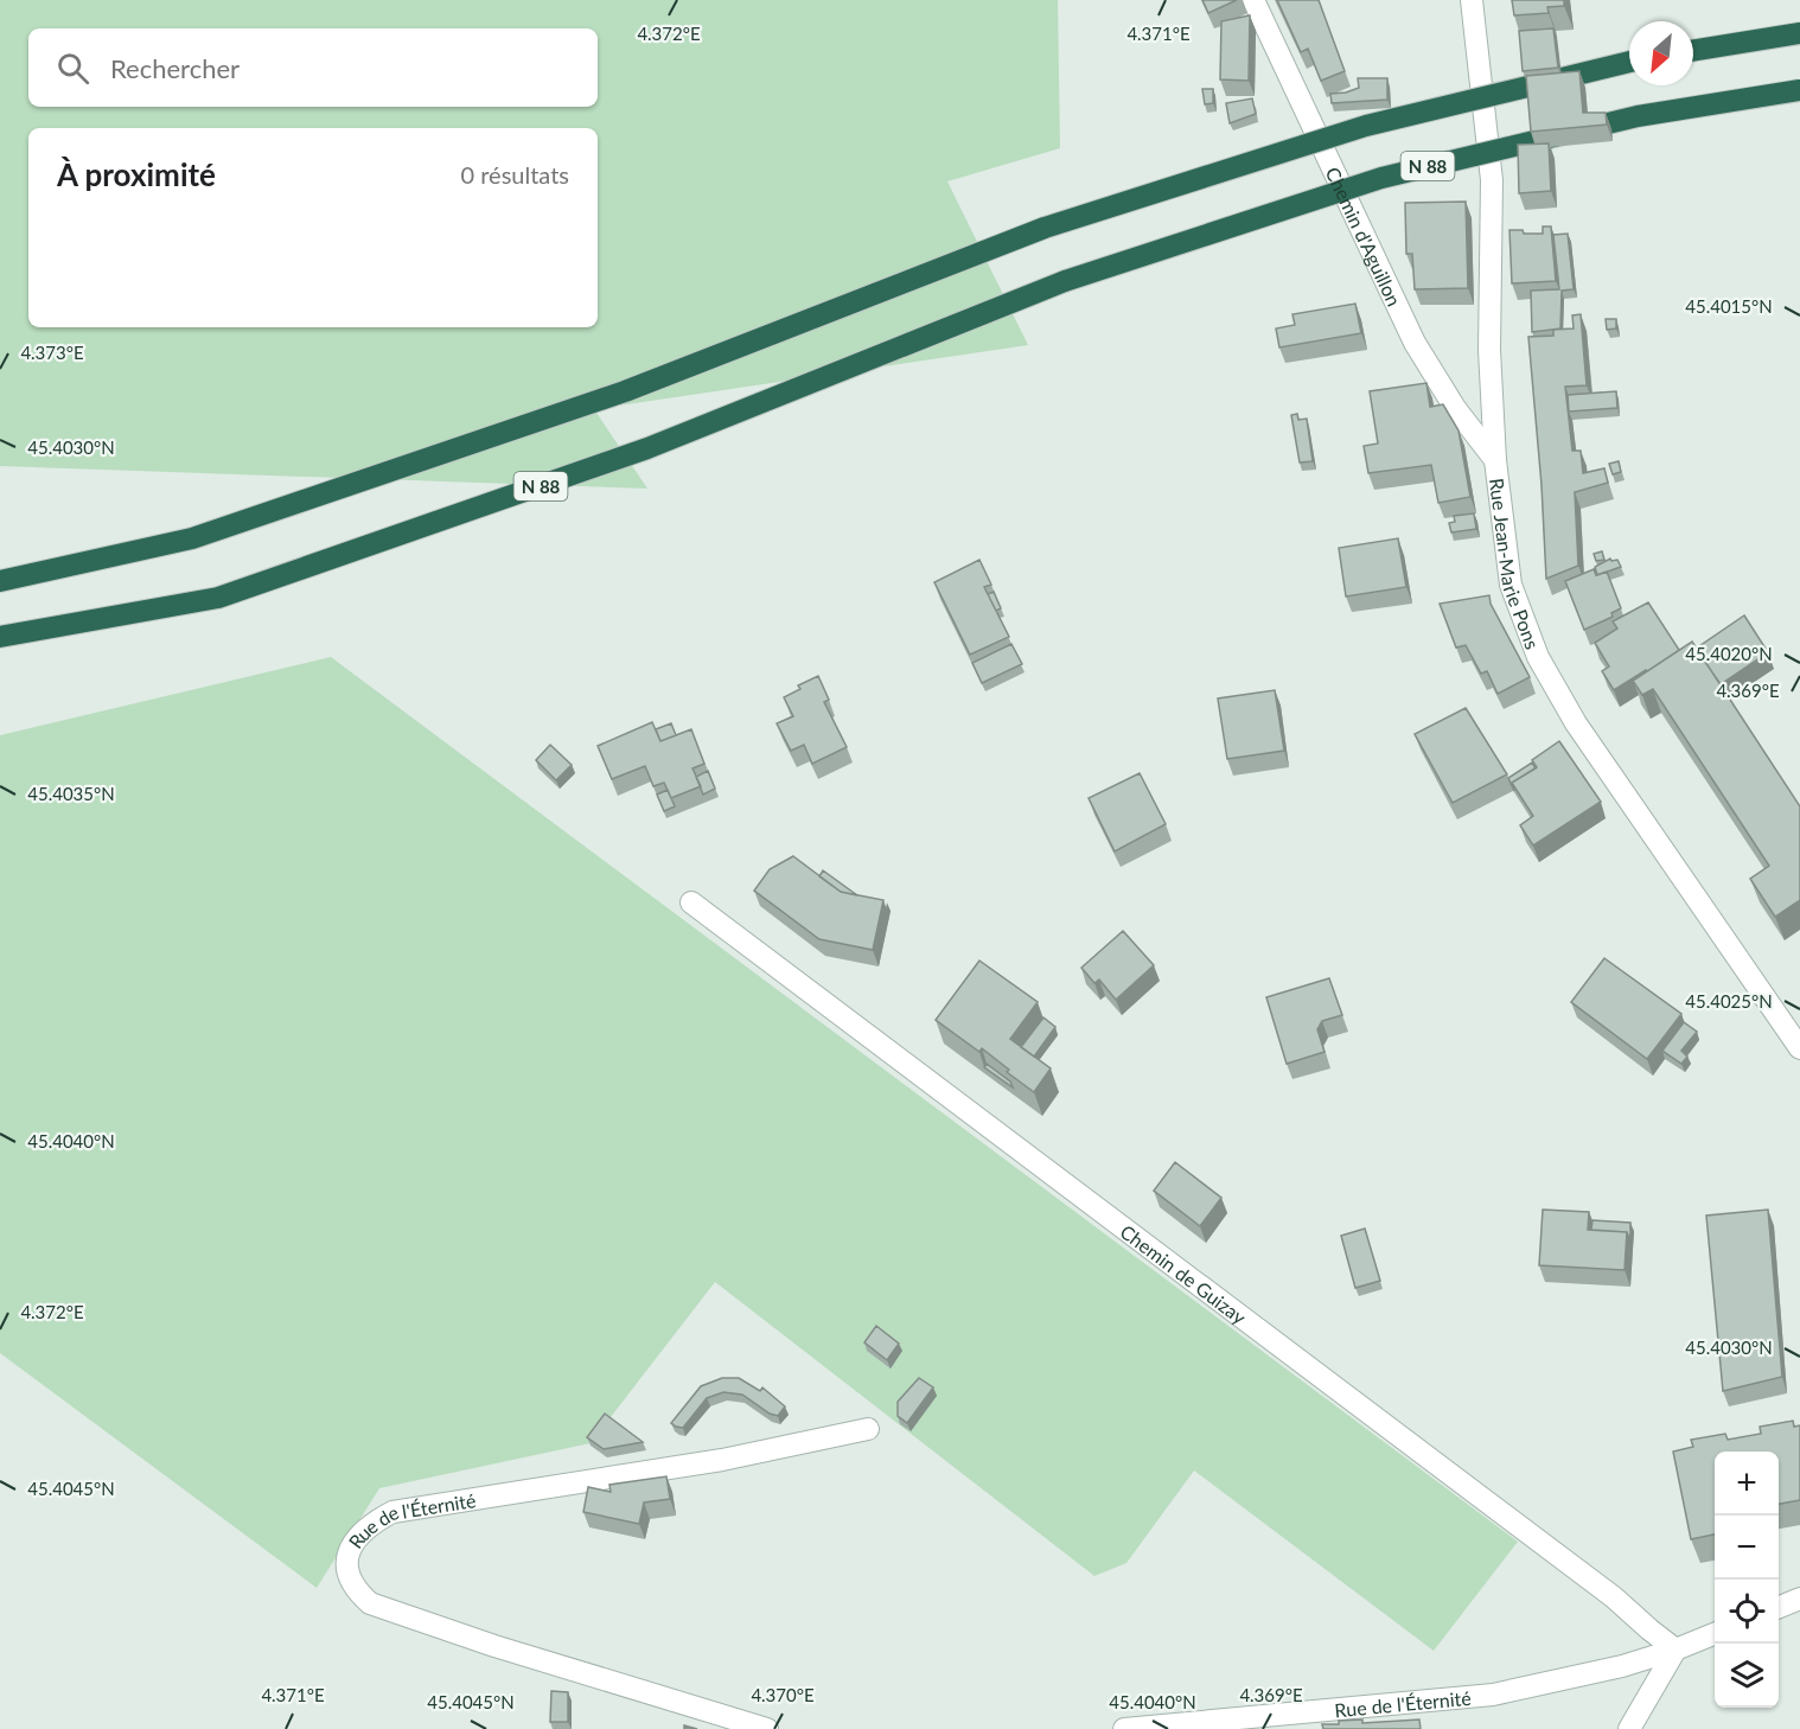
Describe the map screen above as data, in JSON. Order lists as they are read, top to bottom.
{
  "streets": {
    "highway": ["N 88"],
    "street": [
      "Chemin d'Aguillon",
      "Rue Jean-Marie Pons",
      "Chemin de Guizay",
      "Rue de l'Éternité"
    ]
  },
  "crossings": [
    ["Chemin d'Aguillon", "Rue Jean-Marie Pons"],
    ["Chemin de Guizay", "Rue de l'Éternité"]
  ],
  "north": "bottom left",
  "page": {
    "search": "Rechercher",
    "heading": ["À proximité", "0 résultats"],
    "map_buttons": ["+", "−"]
  },
  "coordinates": [
    "4.372°E",
    "4.371°E",
    "45.4015°N",
    "4.373°E",
    "45.4030°N",
    "45.4020°N",
    "4.369°E",
    "45.4035°N",
    "45.4025°N",
    "45.4040°N",
    "45.4045°N",
    "4.370°E"
  ]
}
